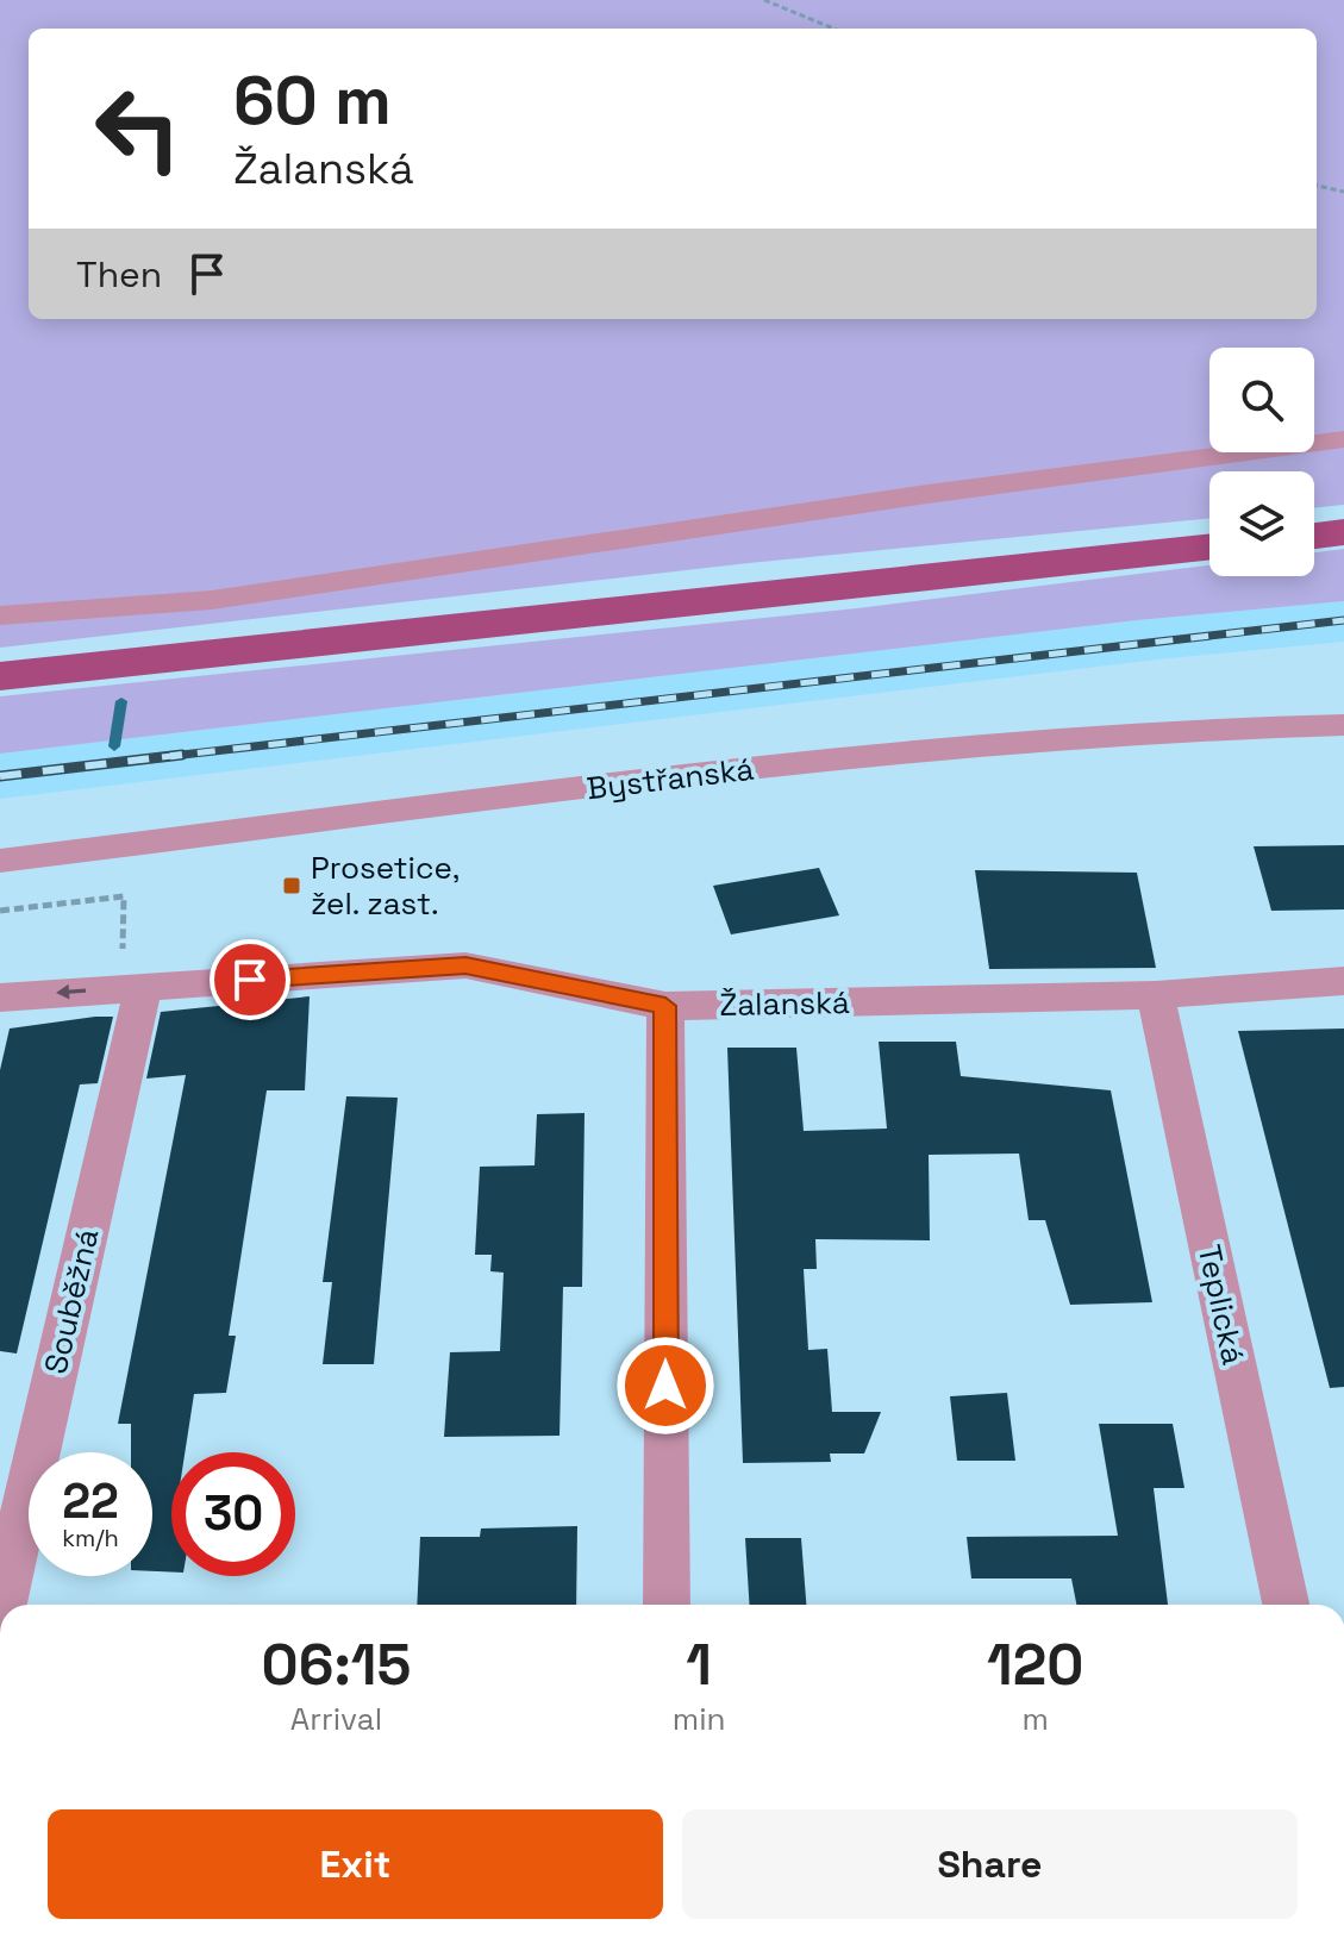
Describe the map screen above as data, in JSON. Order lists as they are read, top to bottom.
{
  "streets": {
    "street": [
      "Bystřanská",
      "Žalanská",
      "Souběžná",
      "Teplická"
    ]
  },
  "crossings": [
    ["Žalanská", "Souběžná"],
    ["Žalanská", "Teplická"]
  ],
  "places": {
    "transit": ["Prosetice, žel. zast."]
  },
  "page": {
    "turn": ["60 m", "Žalanská"],
    "then": "Then",
    "speed": "22 km/h",
    "limit": "30",
    "eta": [
      "06:15",
      "Arrival",
      "1",
      "min",
      "120",
      "m"
    ],
    "buttons": ["Exit", "Share"]
  }
}
